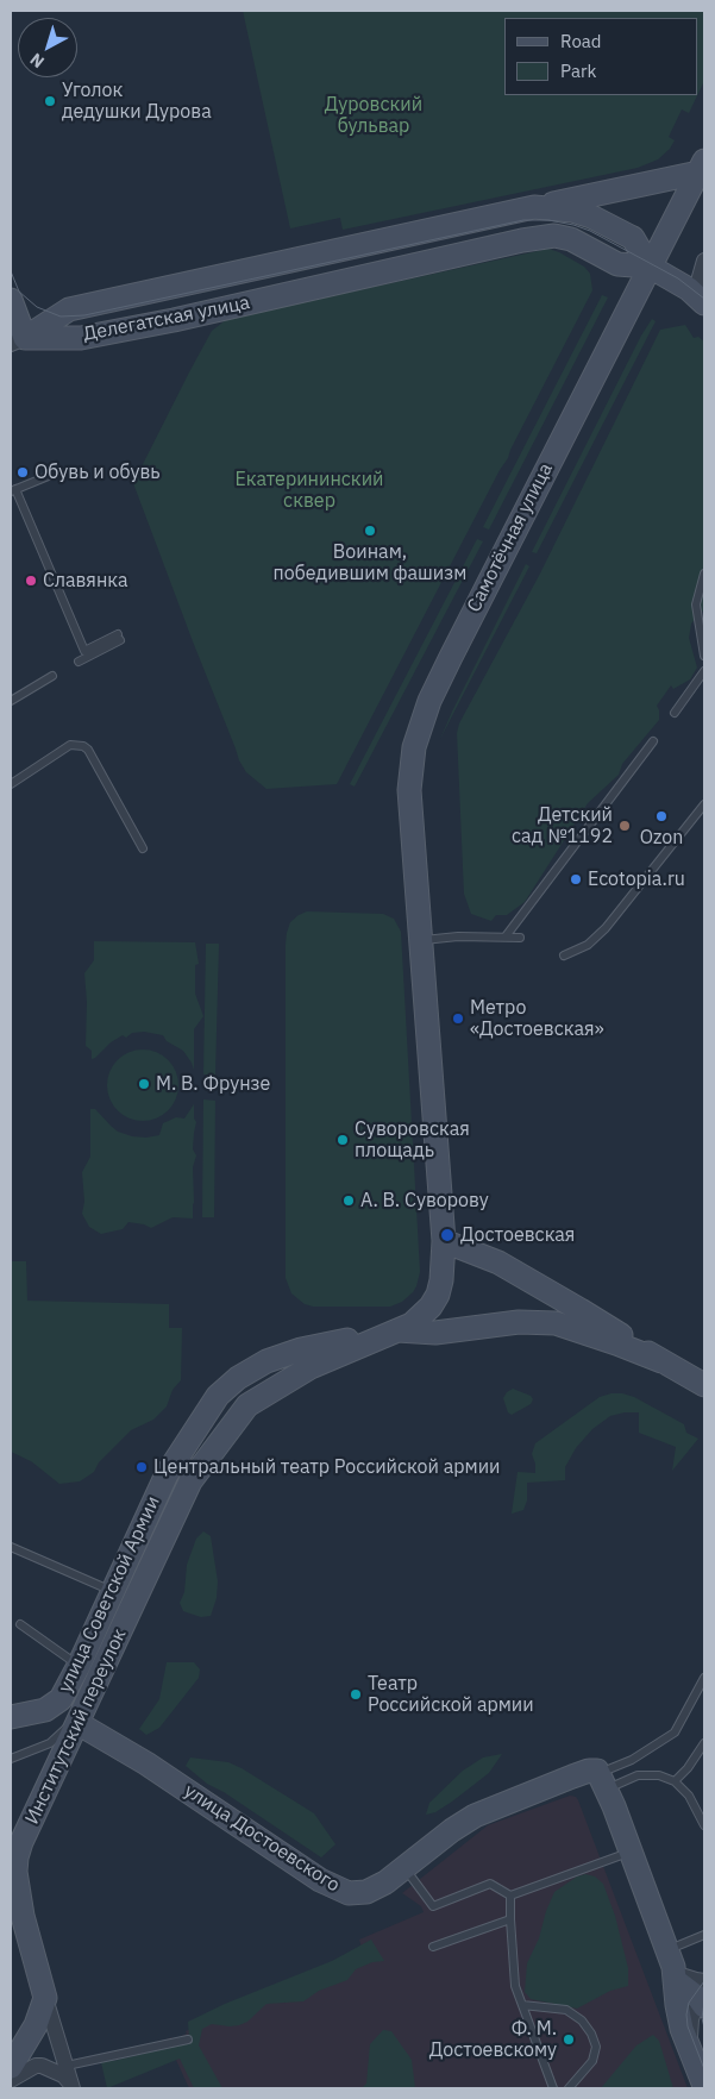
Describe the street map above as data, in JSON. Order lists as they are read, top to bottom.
{
  "streets": {
    "main road": [
      "Делегатская улица",
      "Самотёчная улица",
      "улица Советской Армии",
      "Институтский переулок",
      "улица Достоевского"
    ]
  },
  "crossings": [
    ["Делегатская улица", "Самотёчная улица"],
    ["улица Советской Армии", "Институтский переулок"],
    ["Институтский переулок", "улица Достоевского"]
  ],
  "parks": ["Дуровский бульвар", "Екатерининский сквер"],
  "places": [
    "Уголок дедушки Дурова",
    "Обувь и обувь",
    "Воинам, победившим фашизм",
    "Славянка",
    "Ozon",
    "Детский сад №1192",
    "Ecotopia.ru",
    "Метро «Достоевская»",
    "М. В. Фрунзе",
    "Суворовская площадь",
    "А. В. Суворову",
    "Достоевская",
    "Центральный театр Российской армии",
    "Театр Российской армии",
    "Ф. М. Достоевскому"
  ],
  "legend": ["Road", "Park"],
  "north": "bottom left"
}
